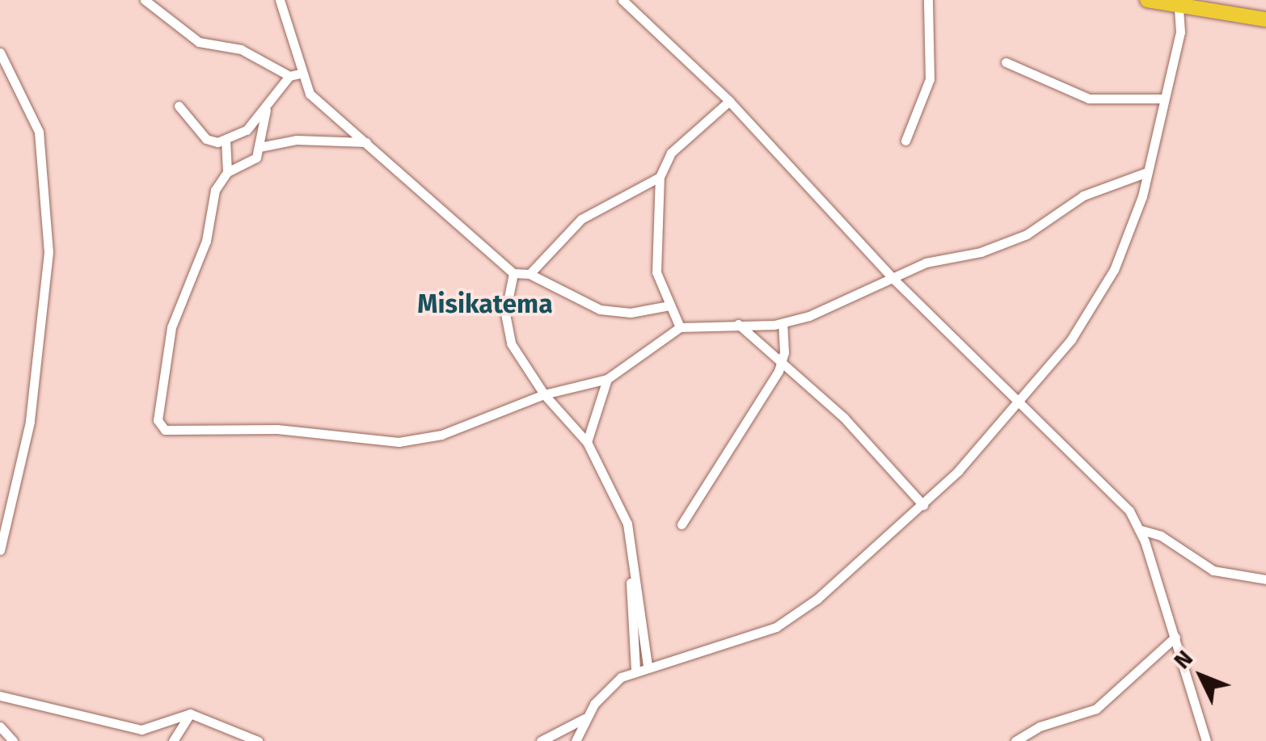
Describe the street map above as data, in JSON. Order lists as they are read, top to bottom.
{
  "districts": ["Misikatema"],
  "north": "top left"
}
